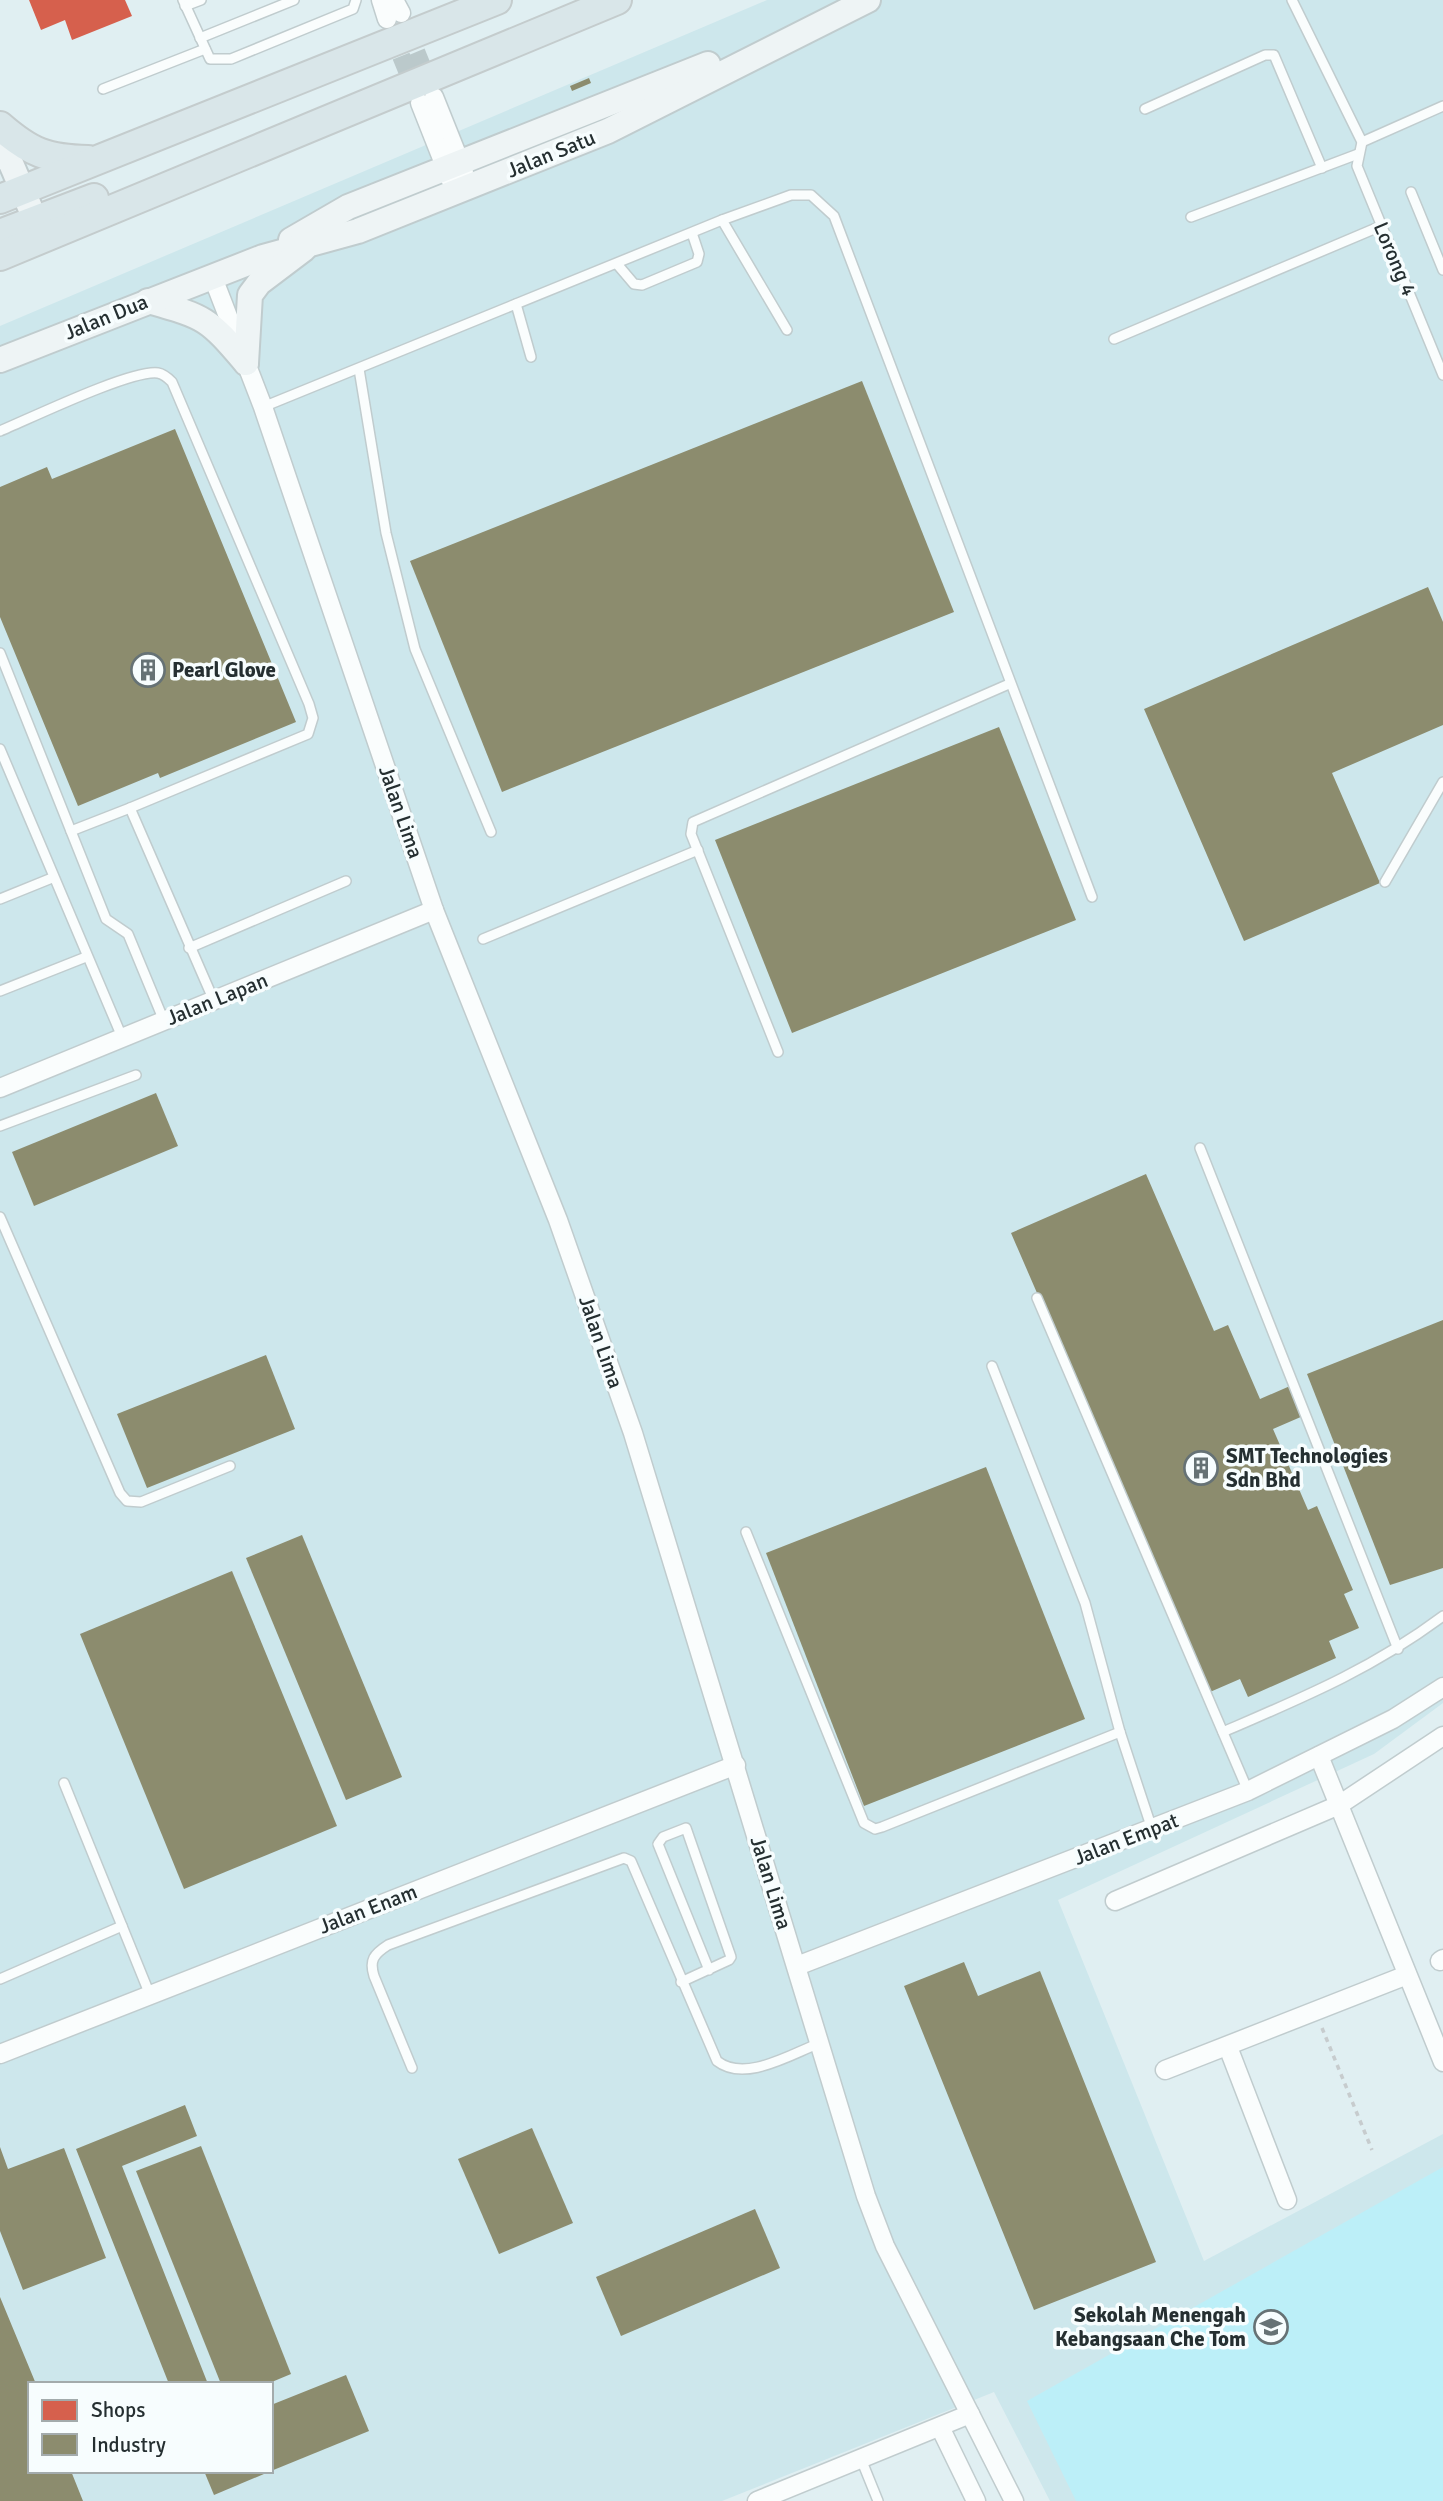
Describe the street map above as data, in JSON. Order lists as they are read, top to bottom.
{
  "streets": {
    "main road": ["Jalan Satu", "Jalan Dua"],
    "street": [
      "Jalan Lima",
      "Jalan Lapan",
      "Jalan Empat",
      "Jalan Enam"
    ],
    "lane": ["Lorong 4"]
  },
  "crossings": [
    ["Jalan Satu", "Jalan Dua"],
    ["Jalan Satu", "Jalan Lima"],
    ["Jalan Dua", "Jalan Lima"],
    ["Jalan Lima", "Jalan Lapan"],
    ["Jalan Lima", "Jalan Empat"],
    ["Jalan Lima", "Jalan Enam"]
  ],
  "places": {
    "building": ["Pearl Glove", "SMT Technologies Sdn Bhd"],
    "school or university": ["Sekolah Menengah Kebangsaan Che Tom"]
  },
  "legend": ["Shops", "Industry"]
}
